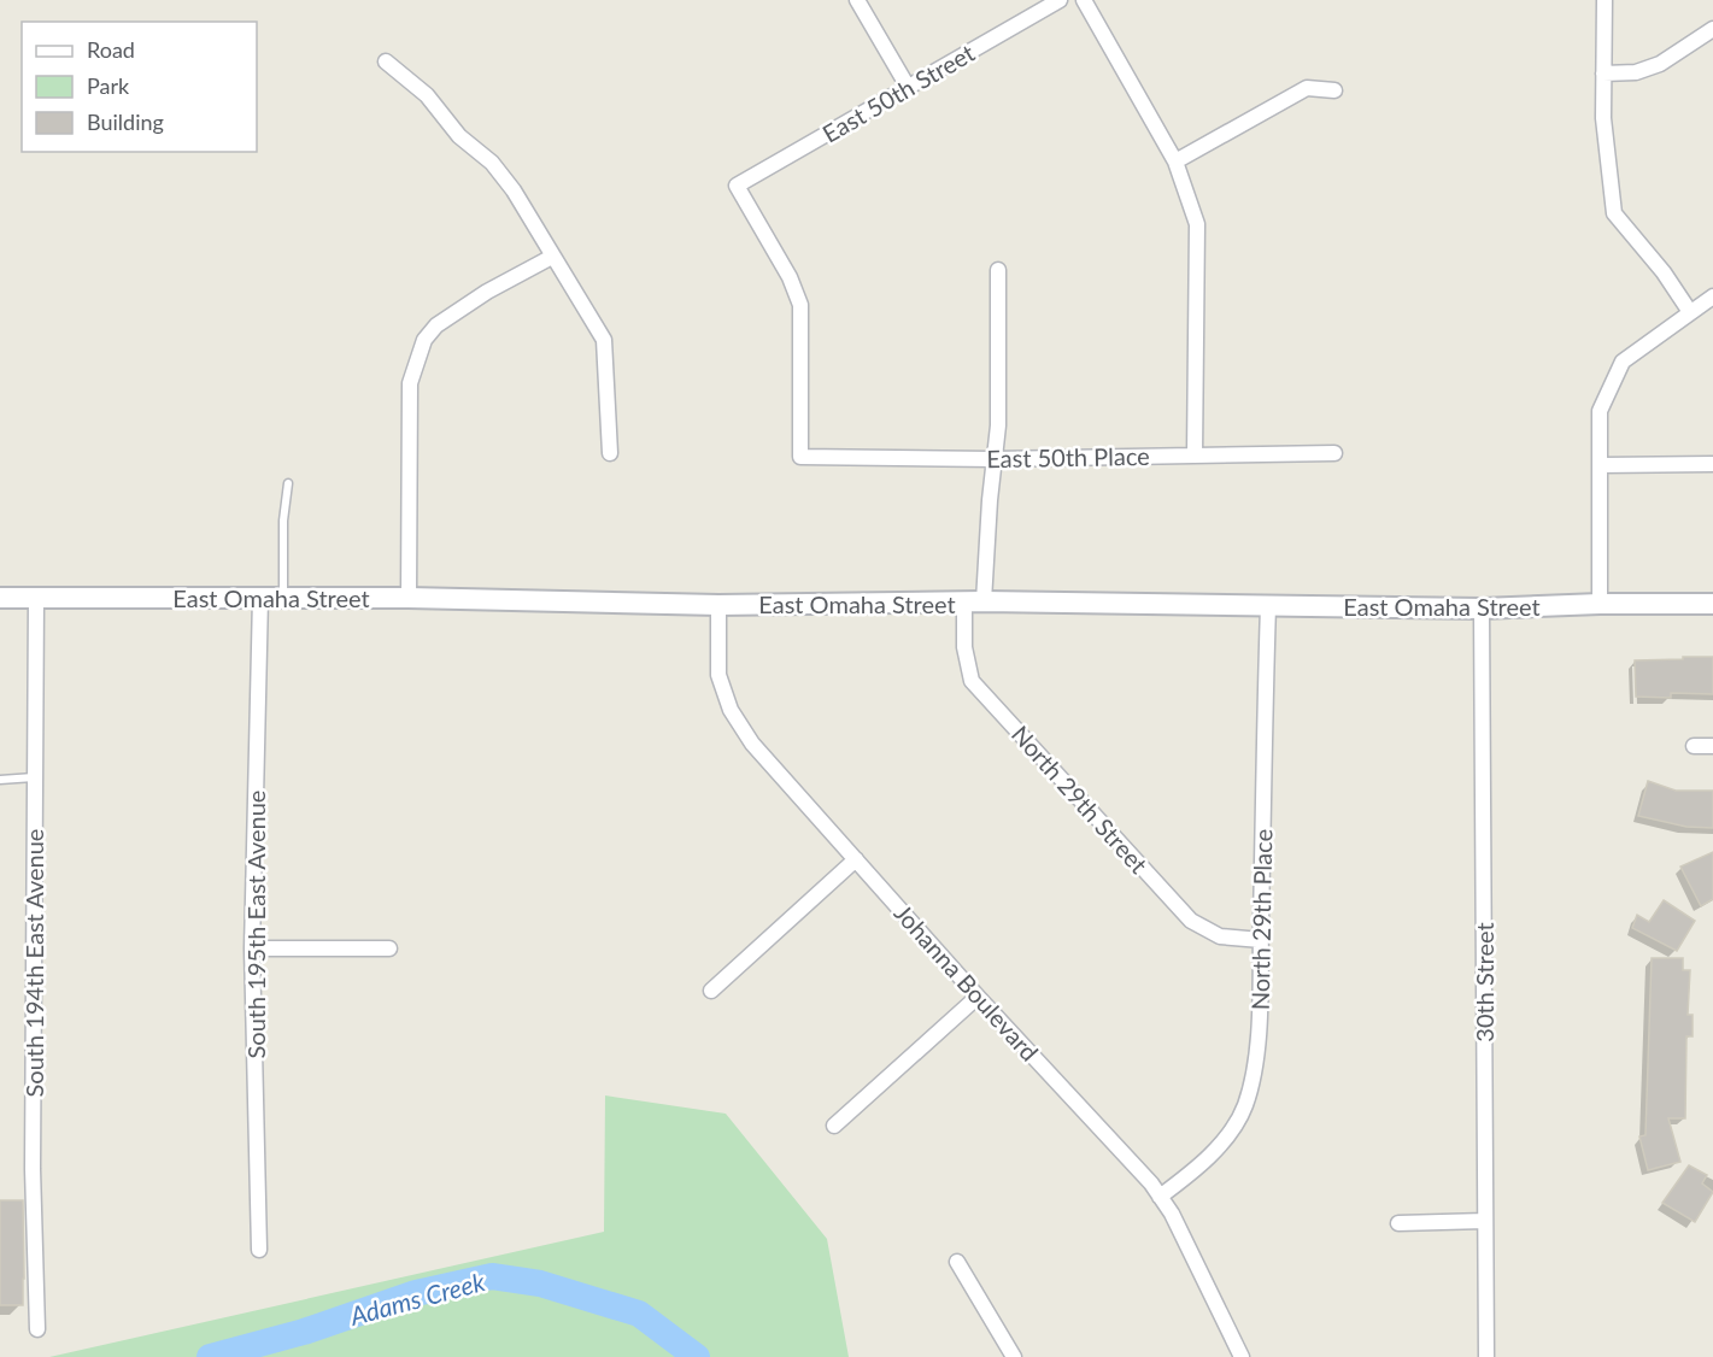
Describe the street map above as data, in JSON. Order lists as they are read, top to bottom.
{
  "streets": {
    "street": [
      "East 50th Street",
      "East 50th Place",
      "East Omaha Street",
      "North 29th Street",
      "North 29th Place",
      "South 195th East Avenue",
      "South 194th East Avenue",
      "Johanna Boulevard",
      "30th Street"
    ]
  },
  "crossings": [
    ["East 50th Street", "East 50th Place"],
    ["East 50th Place", "North 29th Street"],
    ["East Omaha Street", "North 29th Street"],
    ["East Omaha Street", "North 29th Place"],
    ["East Omaha Street", "South 195th East Avenue"],
    ["East Omaha Street", "South 194th East Avenue"],
    ["East Omaha Street", "Johanna Boulevard"],
    ["East Omaha Street", "30th Street"],
    ["North 29th Street", "North 29th Place"],
    ["North 29th Place", "Johanna Boulevard"]
  ],
  "water": ["Adams Creek"],
  "legend": ["Road", "Park", "Building"]
}
